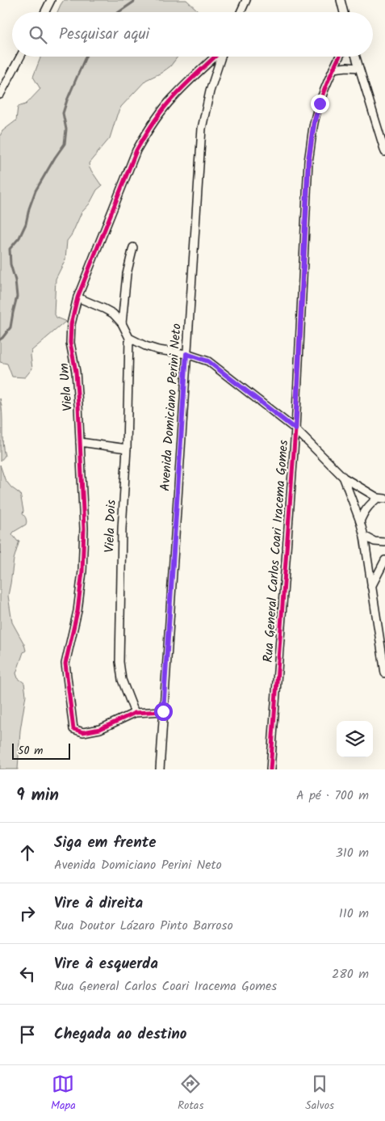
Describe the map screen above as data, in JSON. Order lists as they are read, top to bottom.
{
  "streets": {
    "street": [
      "Viela Um",
      "Avenida Domiciano Perini Neto",
      "Viela Dois",
      "Rua General Carlos Coari Iracema Gomes"
    ]
  },
  "crossings": [
    ["Viela Um", "Viela Dois"]
  ],
  "scale_bar": "50 m",
  "page": {
    "search": "Pesquisar aqui",
    "scale": "50 m",
    "heading": ["9 min", "A pé · 700 m"],
    "list": [
      ["Siga em frente", "Avenida Domiciano Perini Neto", "310 m"],
      ["Vire à direita", "Rua Doutor Lázaro Pinto Barroso", "110 m"],
      ["Vire à esquerda", "Rua General Carlos Coari Iracema Gomes", "280 m"],
      "Chegada ao destino"
    ],
    "nav": ["Mapa", "Rotas", "Salvos"]
  }
}
